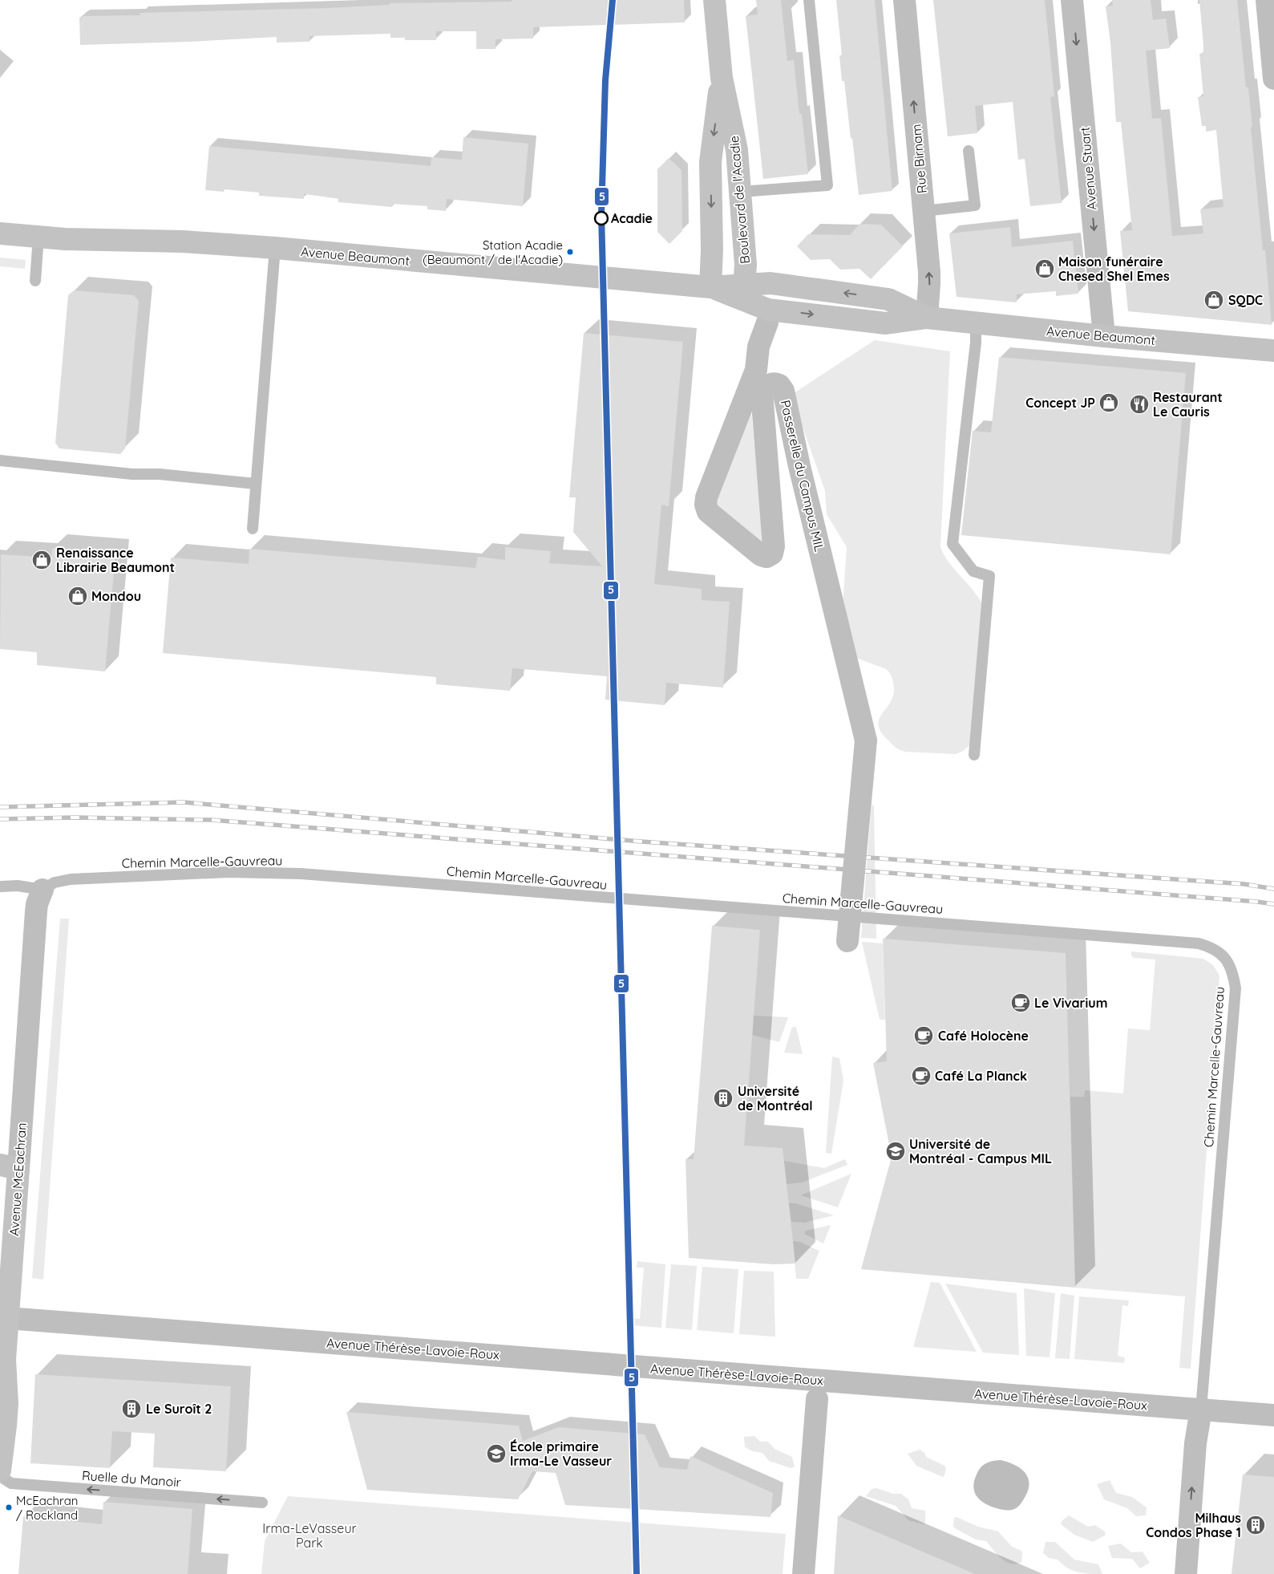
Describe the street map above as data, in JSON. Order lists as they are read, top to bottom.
{
  "streets": {
    "street": [
      "Rue Birnam",
      "Avenue Stuart",
      "Boulevard de l'Acadie",
      "Avenue Beaumont",
      "Passerelle du Campus MIL",
      "Avenue McEachran",
      "Avenue Thérèse-Lavoie-Roux"
    ],
    "lane": ["Chemin Marcelle-Gauvreau", "Ruelle du Manoir"]
  },
  "crossings": [
    ["Rue Birnam", "Avenue Beaumont"],
    ["Avenue Stuart", "Avenue Beaumont"],
    ["Boulevard de l'Acadie", "Avenue Beaumont"],
    ["Chemin Marcelle-Gauvreau", "Avenue McEachran"],
    ["Chemin Marcelle-Gauvreau", "Avenue Thérèse-Lavoie-Roux"],
    ["Avenue McEachran", "Avenue Thérèse-Lavoie-Roux"]
  ],
  "one_way": ["Rue Birnam", "Avenue Stuart", "Ruelle du Manoir"],
  "parks": ["Irma-LeVasseur Park"],
  "places": {
    "other": ["Acadie", "Station Acadie (Beaumont / de l'Acadie)", "McEachran / Rockland"],
    "shop": [
      "Maison funéraire Chesed Shel Emes",
      "SQDC",
      "Concept JP",
      "Renaissance Librairie Beaumont",
      "Mondou"
    ],
    "restaurant": ["Restaurant Le Cauris"],
    "cafe": ["Le Vivarium", "Café Holocène", "Café La Planck"],
    "building": ["Université de Montréal", "Le Suroît 2", "Milhaus Condos Phase 1"],
    "school or university": ["Université de Montréal - Campus MIL", "École primaire Irma-Le Vasseur"]
  },
  "lines": ["transit line 5"]
}
